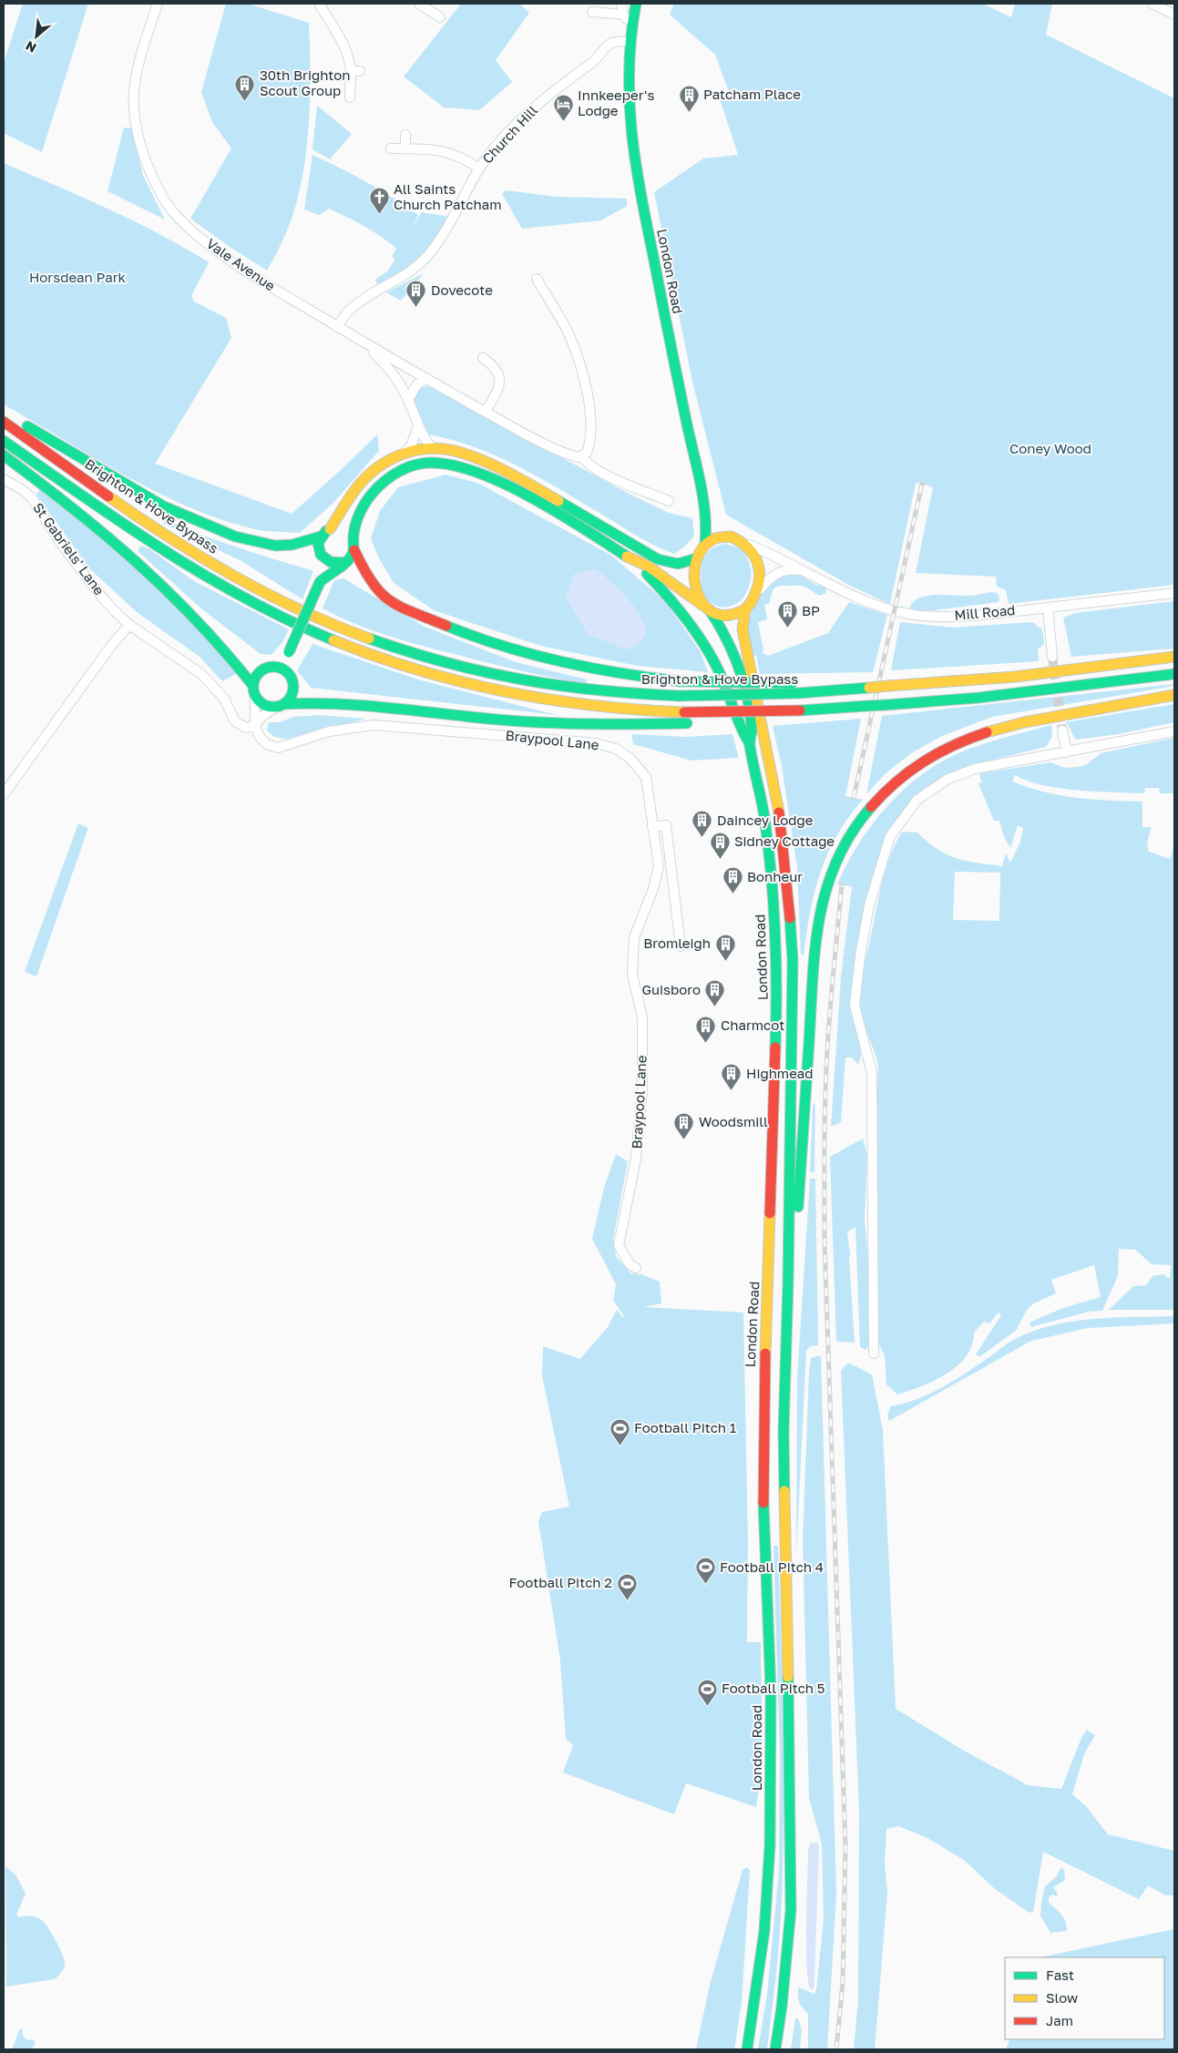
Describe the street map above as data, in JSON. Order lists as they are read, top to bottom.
{
  "streets": {
    "highway": ["London Road", "Brighton & Hove Bypass"],
    "street": [
      "Church Hill",
      "Vale Avenue",
      "St Gabriels' Lane",
      "Mill Road",
      "Braypool Lane"
    ]
  },
  "crossings": [
    ["Church Hill", "Vale Avenue"],
    ["Church Hill", "London Road"],
    ["London Road", "Mill Road"],
    ["St Gabriels' Lane", "Braypool Lane"]
  ],
  "parks": ["Horsdean Park", "Coney Wood"],
  "places": {
    "building": [
      "30th Brighton Scout Group",
      "Patcham Place",
      "Dovecote",
      "BP",
      "Daincey Lodge",
      "Sidney Cottage",
      "Bonheur",
      "Bromleigh",
      "Guisboro",
      "Charmcot",
      "Highmead",
      "Woodsmill"
    ],
    "hotel": ["Innkeeper's Lodge"],
    "church": ["All Saints Church Patcham"],
    "sports": [
      "Football Pitch 1",
      "Football Pitch 4",
      "Football Pitch 2",
      "Football Pitch 5"
    ]
  },
  "legend": ["Fast", "Slow", "Jam"],
  "north": "bottom left"
}
